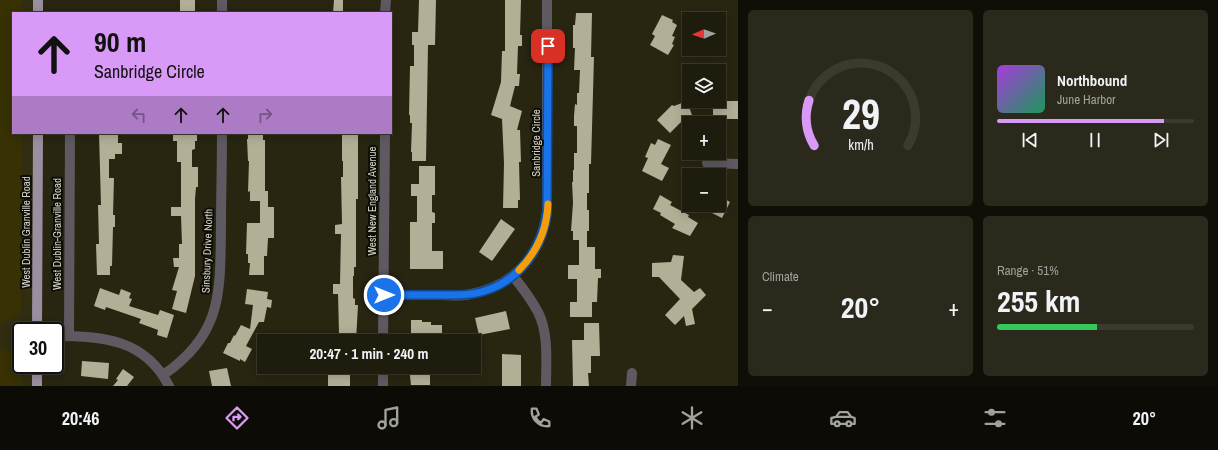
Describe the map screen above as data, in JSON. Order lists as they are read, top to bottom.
{
  "streets": {
    "main road": ["West Dublin Granville Road"],
    "street": [
      "Sanbridge Circle",
      "West New England Avenue",
      "West Dublin-Granville Road",
      "Sinsbury Drive North"
    ]
  },
  "crossings": [
    ["Sanbridge Circle", "West New England Avenue"]
  ],
  "north": "left",
  "page": {
    "map_buttons": ["+", "−"],
    "turn": ["90 m", "Sanbridge Circle"],
    "song": ["Northbound", "June Harbor"],
    "tile": [
      "Climate",
      ["Range · 51%", "255 km"]
    ],
    "heat": ["−", "20°", "+"],
    "limit": "30",
    "trip": "20:47 · 1 min · 240 m",
    "tabs": ["20:46", "20°"],
    "gauge": ["29", "km/h"]
  }
}
